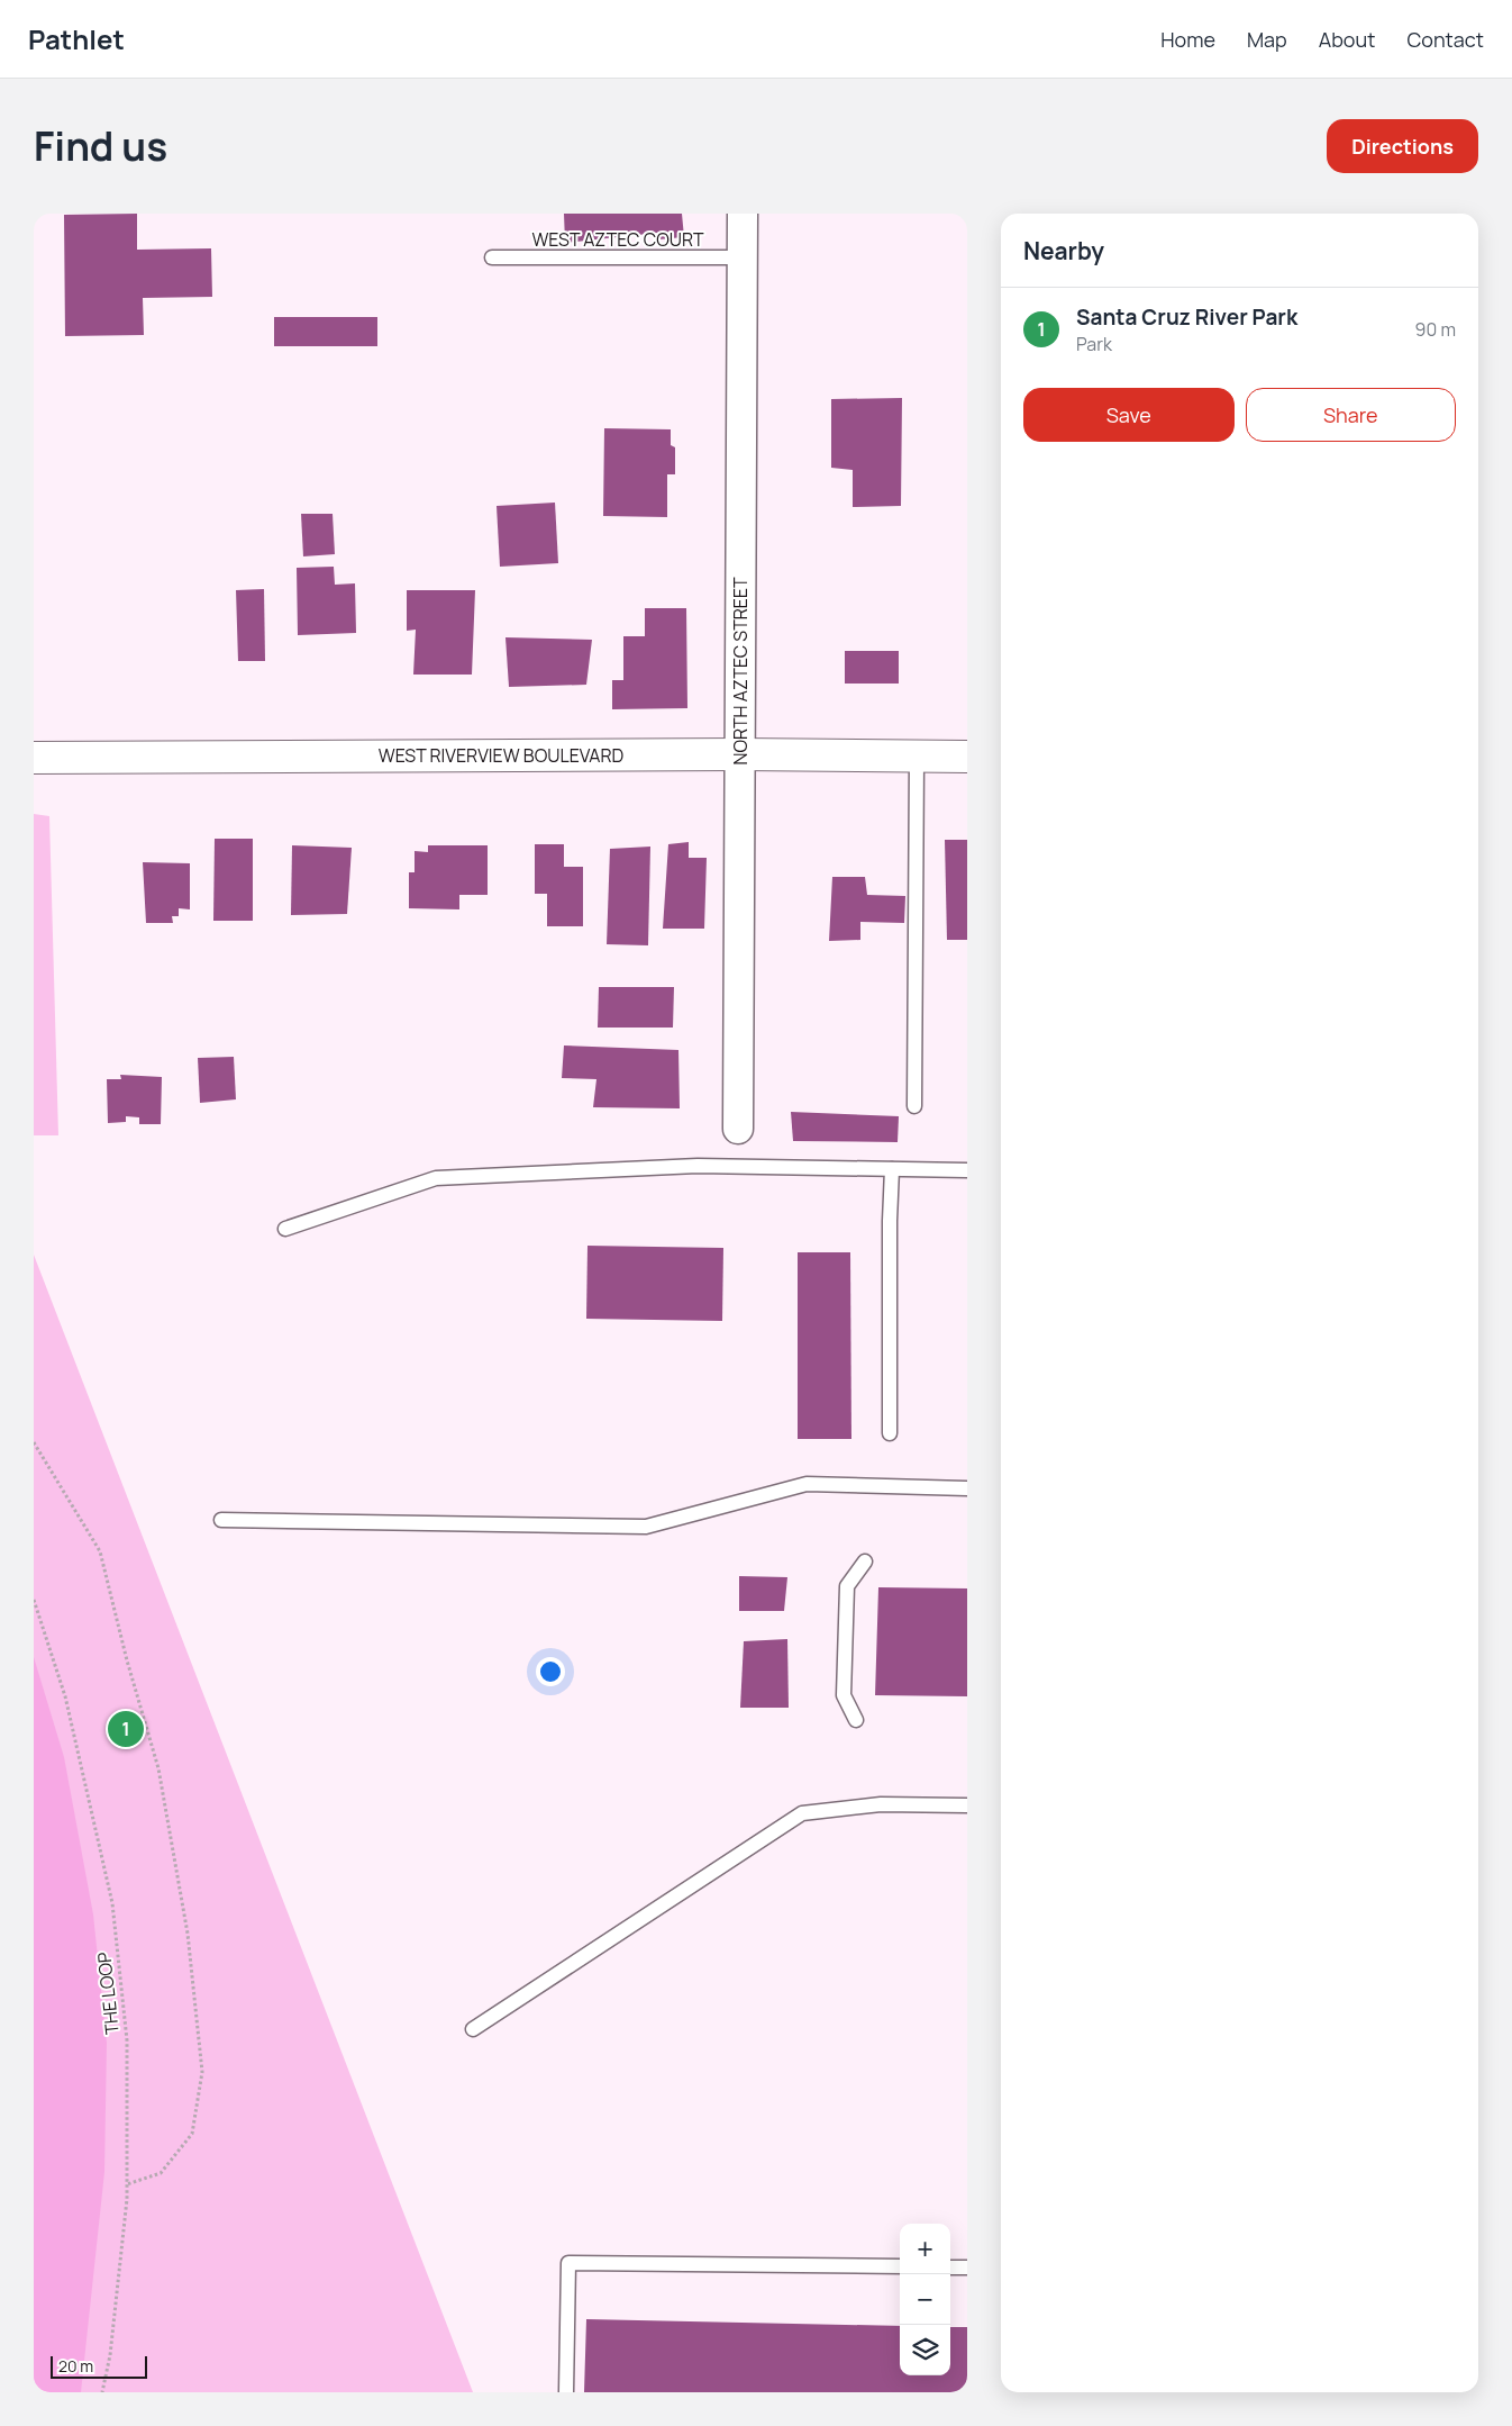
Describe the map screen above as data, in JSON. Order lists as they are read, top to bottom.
{
  "streets": {
    "street": ["NORTH AZTEC STREET", "WEST RIVERVIEW BOULEVARD"],
    "lane": ["WEST AZTEC COURT"],
    "path": ["THE LOOP"]
  },
  "crossings": [
    ["WEST AZTEC COURT", "NORTH AZTEC STREET"],
    ["NORTH AZTEC STREET", "WEST RIVERVIEW BOULEVARD"]
  ],
  "scale_bar": "20 m",
  "page": {
    "header": "Pathlet",
    "nav": [
      "Home",
      "Map",
      "About",
      "Contact"
    ],
    "title": "Find us",
    "buttons": [
      "Directions",
      ["Save", "Share"]
    ],
    "heading": "Nearby",
    "list": [
      {
        "mark": "1",
        "name": "Santa Cruz River Park",
        "note": "Park",
        "value": "90 m"
      }
    ],
    "pins": "1",
    "map_buttons": ["+", "−"],
    "scale": "20 m"
  }
}
